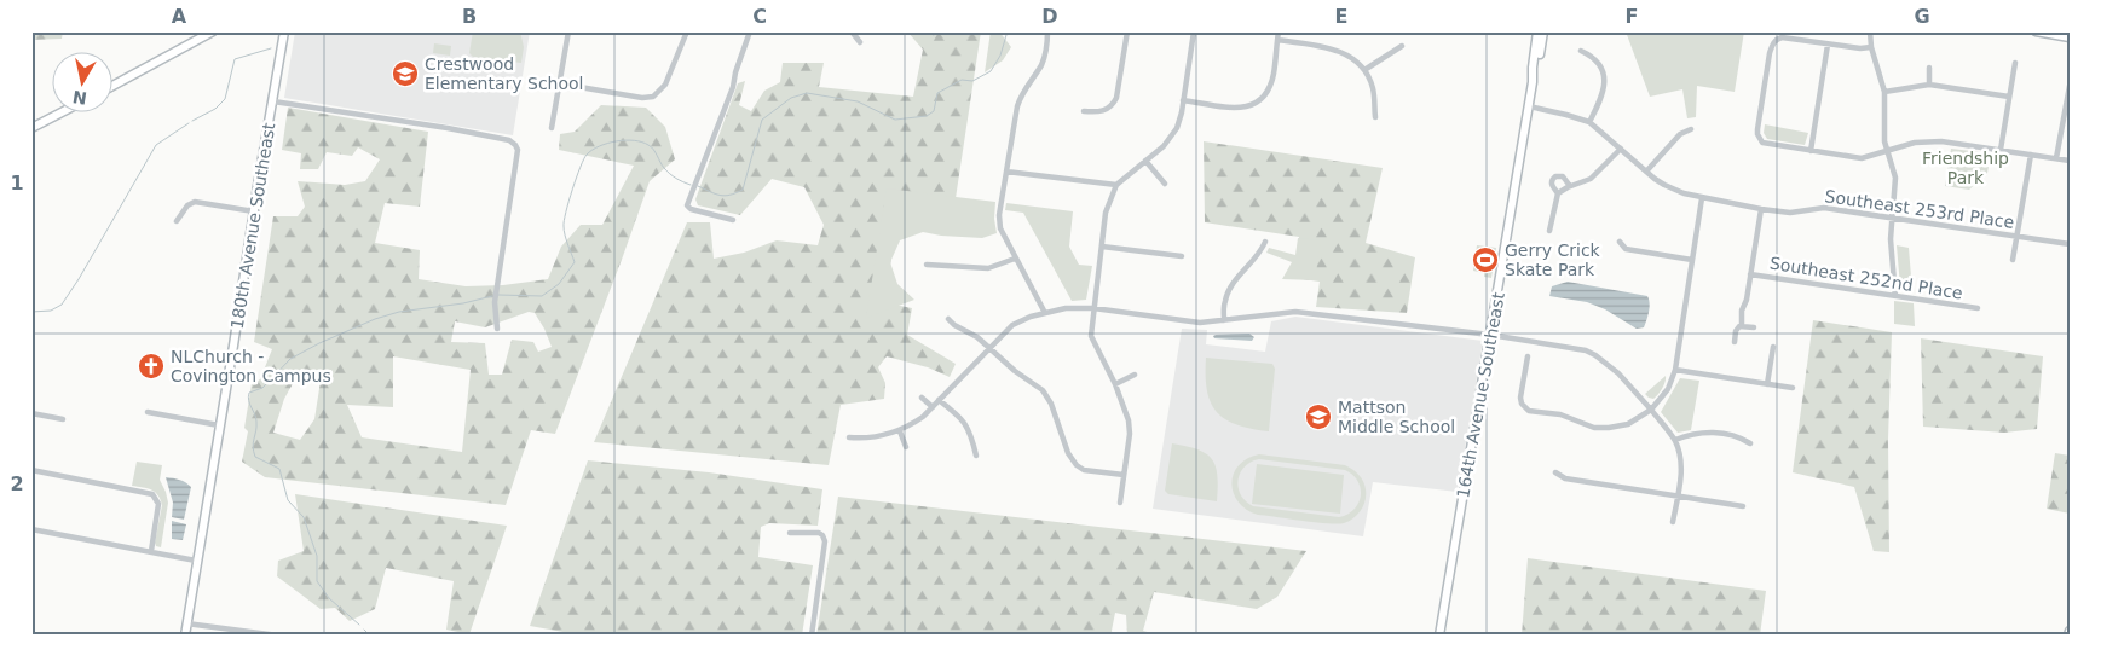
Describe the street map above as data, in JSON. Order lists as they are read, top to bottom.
{
  "streets": {
    "street": [
      "Southeast 253rd Place",
      "180th Avenue Southeast",
      "Southeast 252nd Place",
      "164th Avenue Southeast"
    ]
  },
  "parks": ["Friendship Park"],
  "places": {
    "school or university": ["Crestwood Elementary School", "Mattson Middle School"],
    "sports": ["Gerry Crick Skate Park"],
    "church": ["NLChurch - Covington Campus"]
  },
  "north": "bottom",
  "grid": {
    "columns": [
      "A",
      "B",
      "C",
      "D",
      "E",
      "F",
      "G"
    ],
    "rows": ["1", "2"]
  }
}
